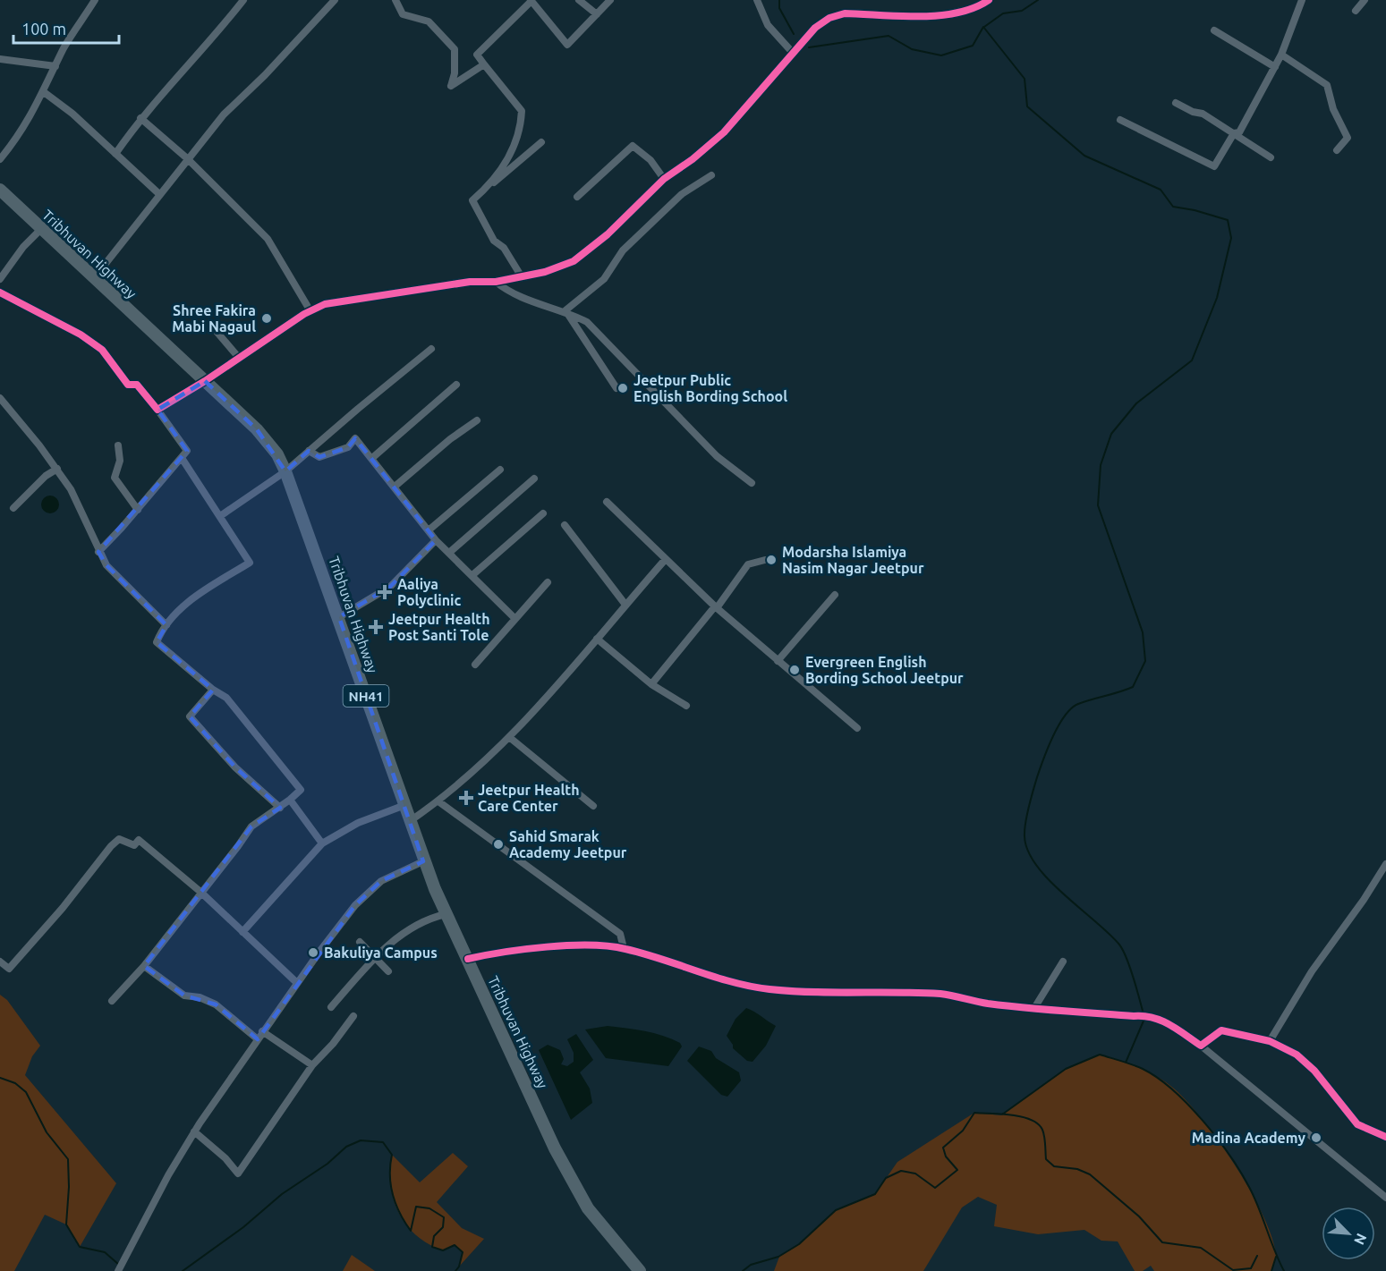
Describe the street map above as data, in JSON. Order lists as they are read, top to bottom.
{
  "streets": {
    "highway": ["Tribhuvan Highway", "NH41"]
  },
  "places": {
    "other": [
      "Shree Fakira Mabi Nagaul",
      "Jeetpur Public English Bording School",
      "Modarsha Islamiya Nasim Nagar Jeetpur",
      "Evergreen English Bording School Jeetpur",
      "Sahid Smarak Academy Jeetpur",
      "Bakuliya Campus",
      "Madina Academy"
    ],
    "health": ["Aaliya Polyclinic", "Jeetpur Health Post Santi Tole", "Jeetpur Health Care Center"]
  },
  "scale_bar": "100 m",
  "north": "bottom right"
}
